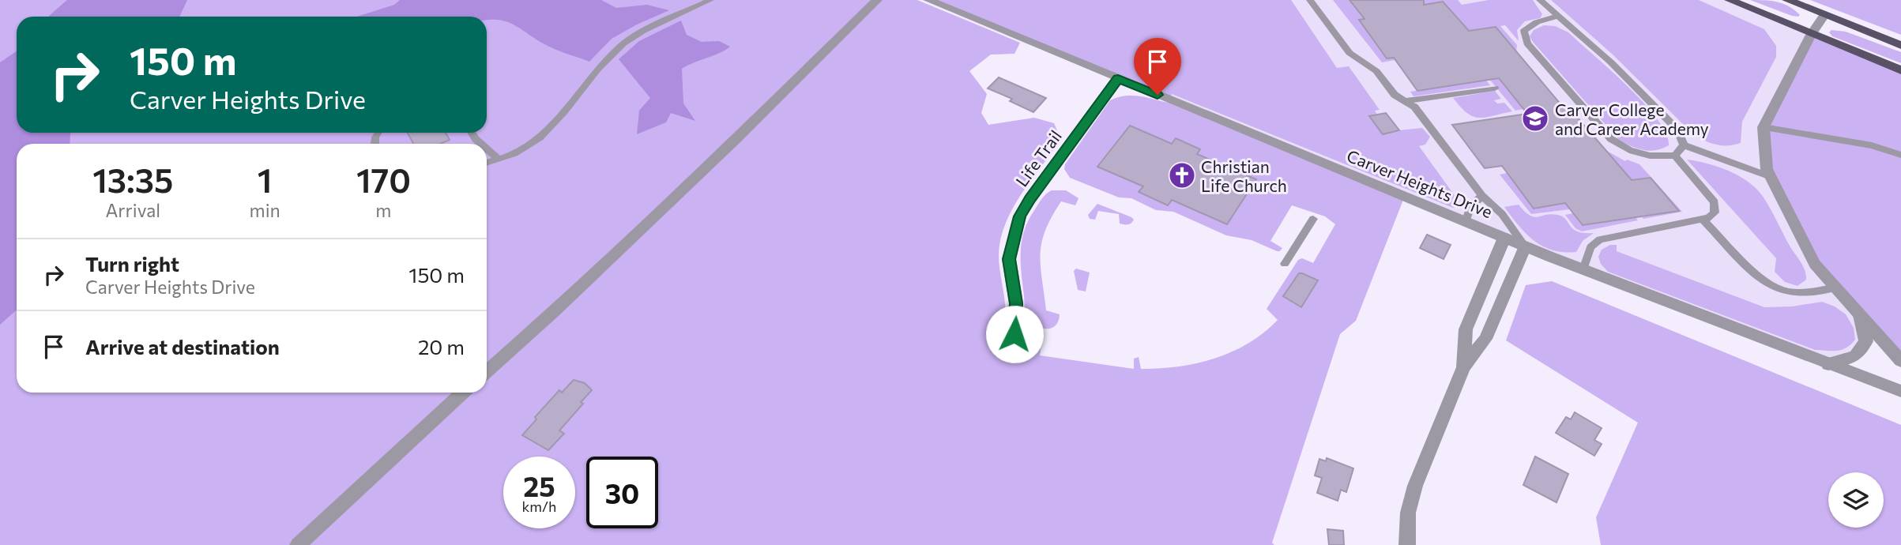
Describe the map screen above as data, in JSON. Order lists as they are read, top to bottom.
{
  "streets": {
    "street": ["Life Trail", "Carver Heights Drive"]
  },
  "crossings": [
    ["Life Trail", "Carver Heights Drive"]
  ],
  "places": {
    "school or university": ["Carver College and Career Academy"],
    "church": ["Christian Life Church"]
  },
  "page": {
    "turn": ["150 m", "Carver Heights Drive"],
    "eta": [
      "13:35",
      "Arrival",
      "1",
      "min",
      "170",
      "m"
    ],
    "list": [
      {
        "name": "Turn right",
        "note": "Carver Heights Drive",
        "value": "150 m"
      },
      {
        "name": "Arrive at destination",
        "value": "20 m"
      }
    ],
    "speed": "25 km/h",
    "limit": "30"
  }
}
